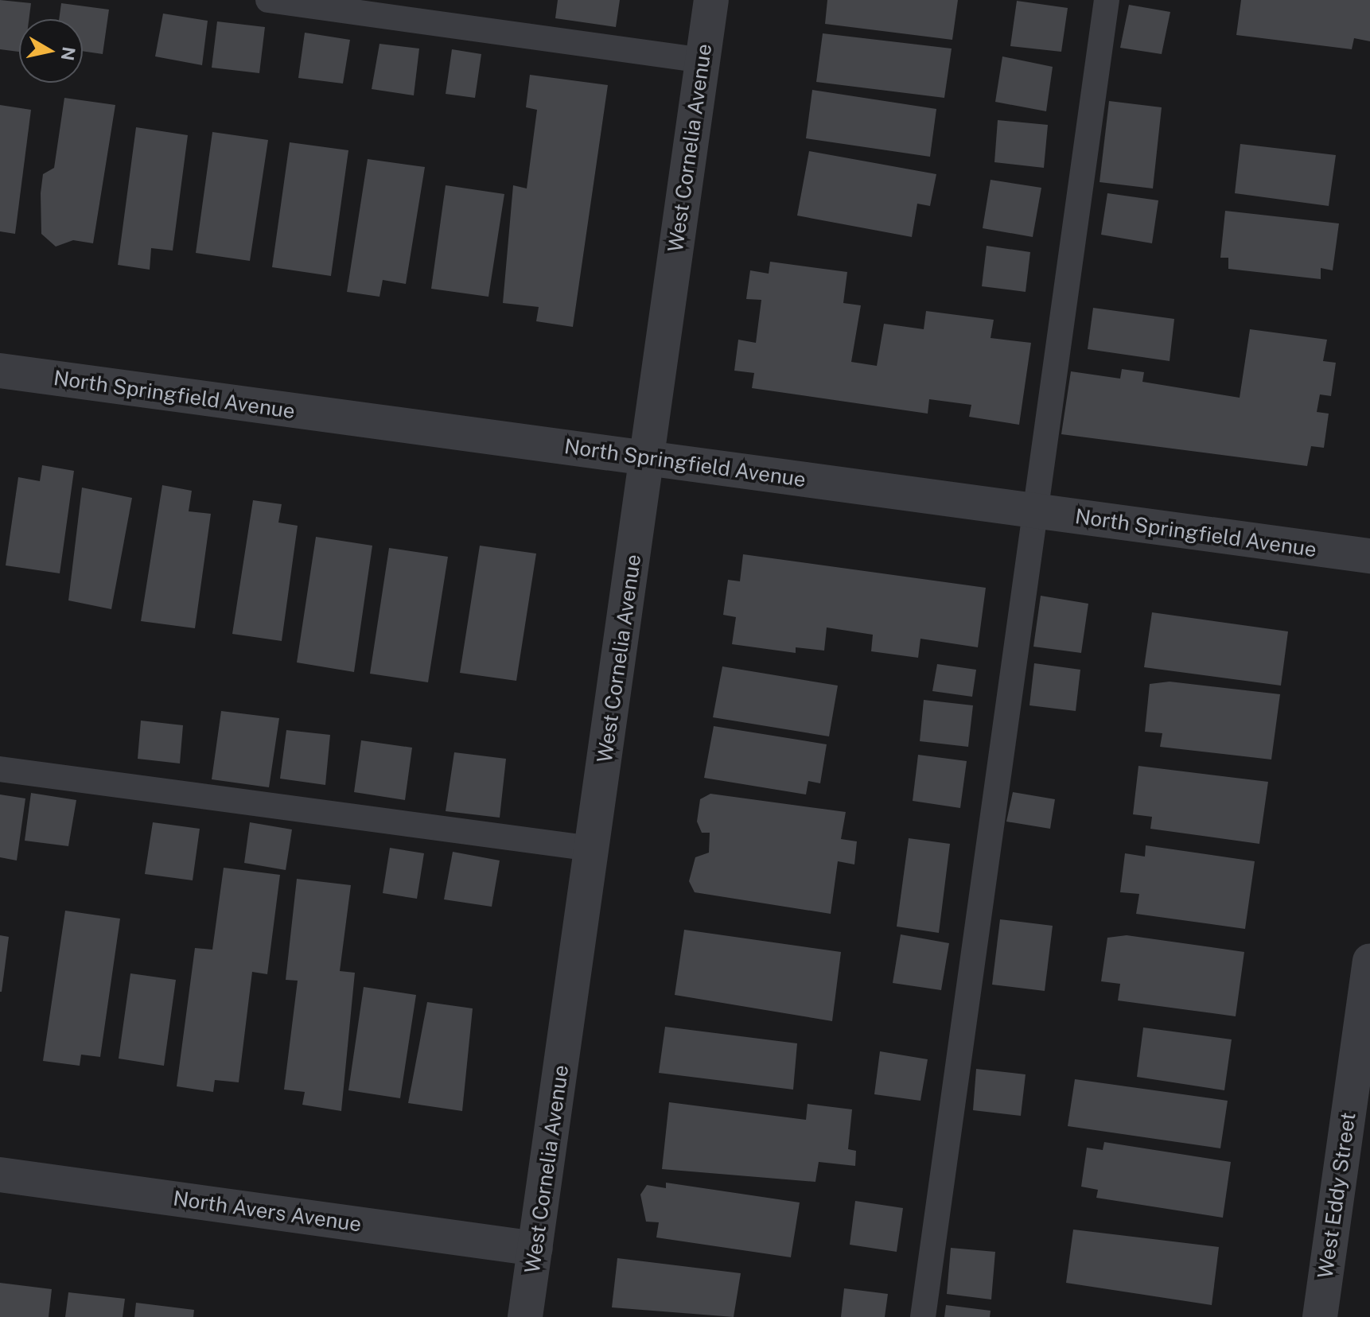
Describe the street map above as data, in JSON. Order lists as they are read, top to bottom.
{
  "streets": {
    "street": [
      "West Cornelia Avenue",
      "North Springfield Avenue",
      "West Eddy Street",
      "North Avers Avenue"
    ]
  },
  "crossings": [
    ["West Cornelia Avenue", "North Springfield Avenue"],
    ["West Cornelia Avenue", "North Avers Avenue"]
  ],
  "north": "right"
}
